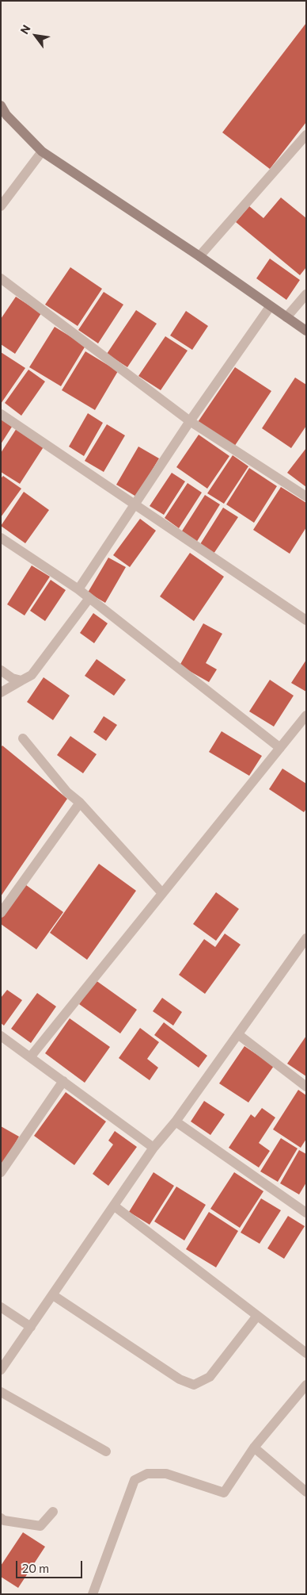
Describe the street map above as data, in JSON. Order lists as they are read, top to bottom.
{
  "scale_bar": "20 m",
  "north": "top left"
}
